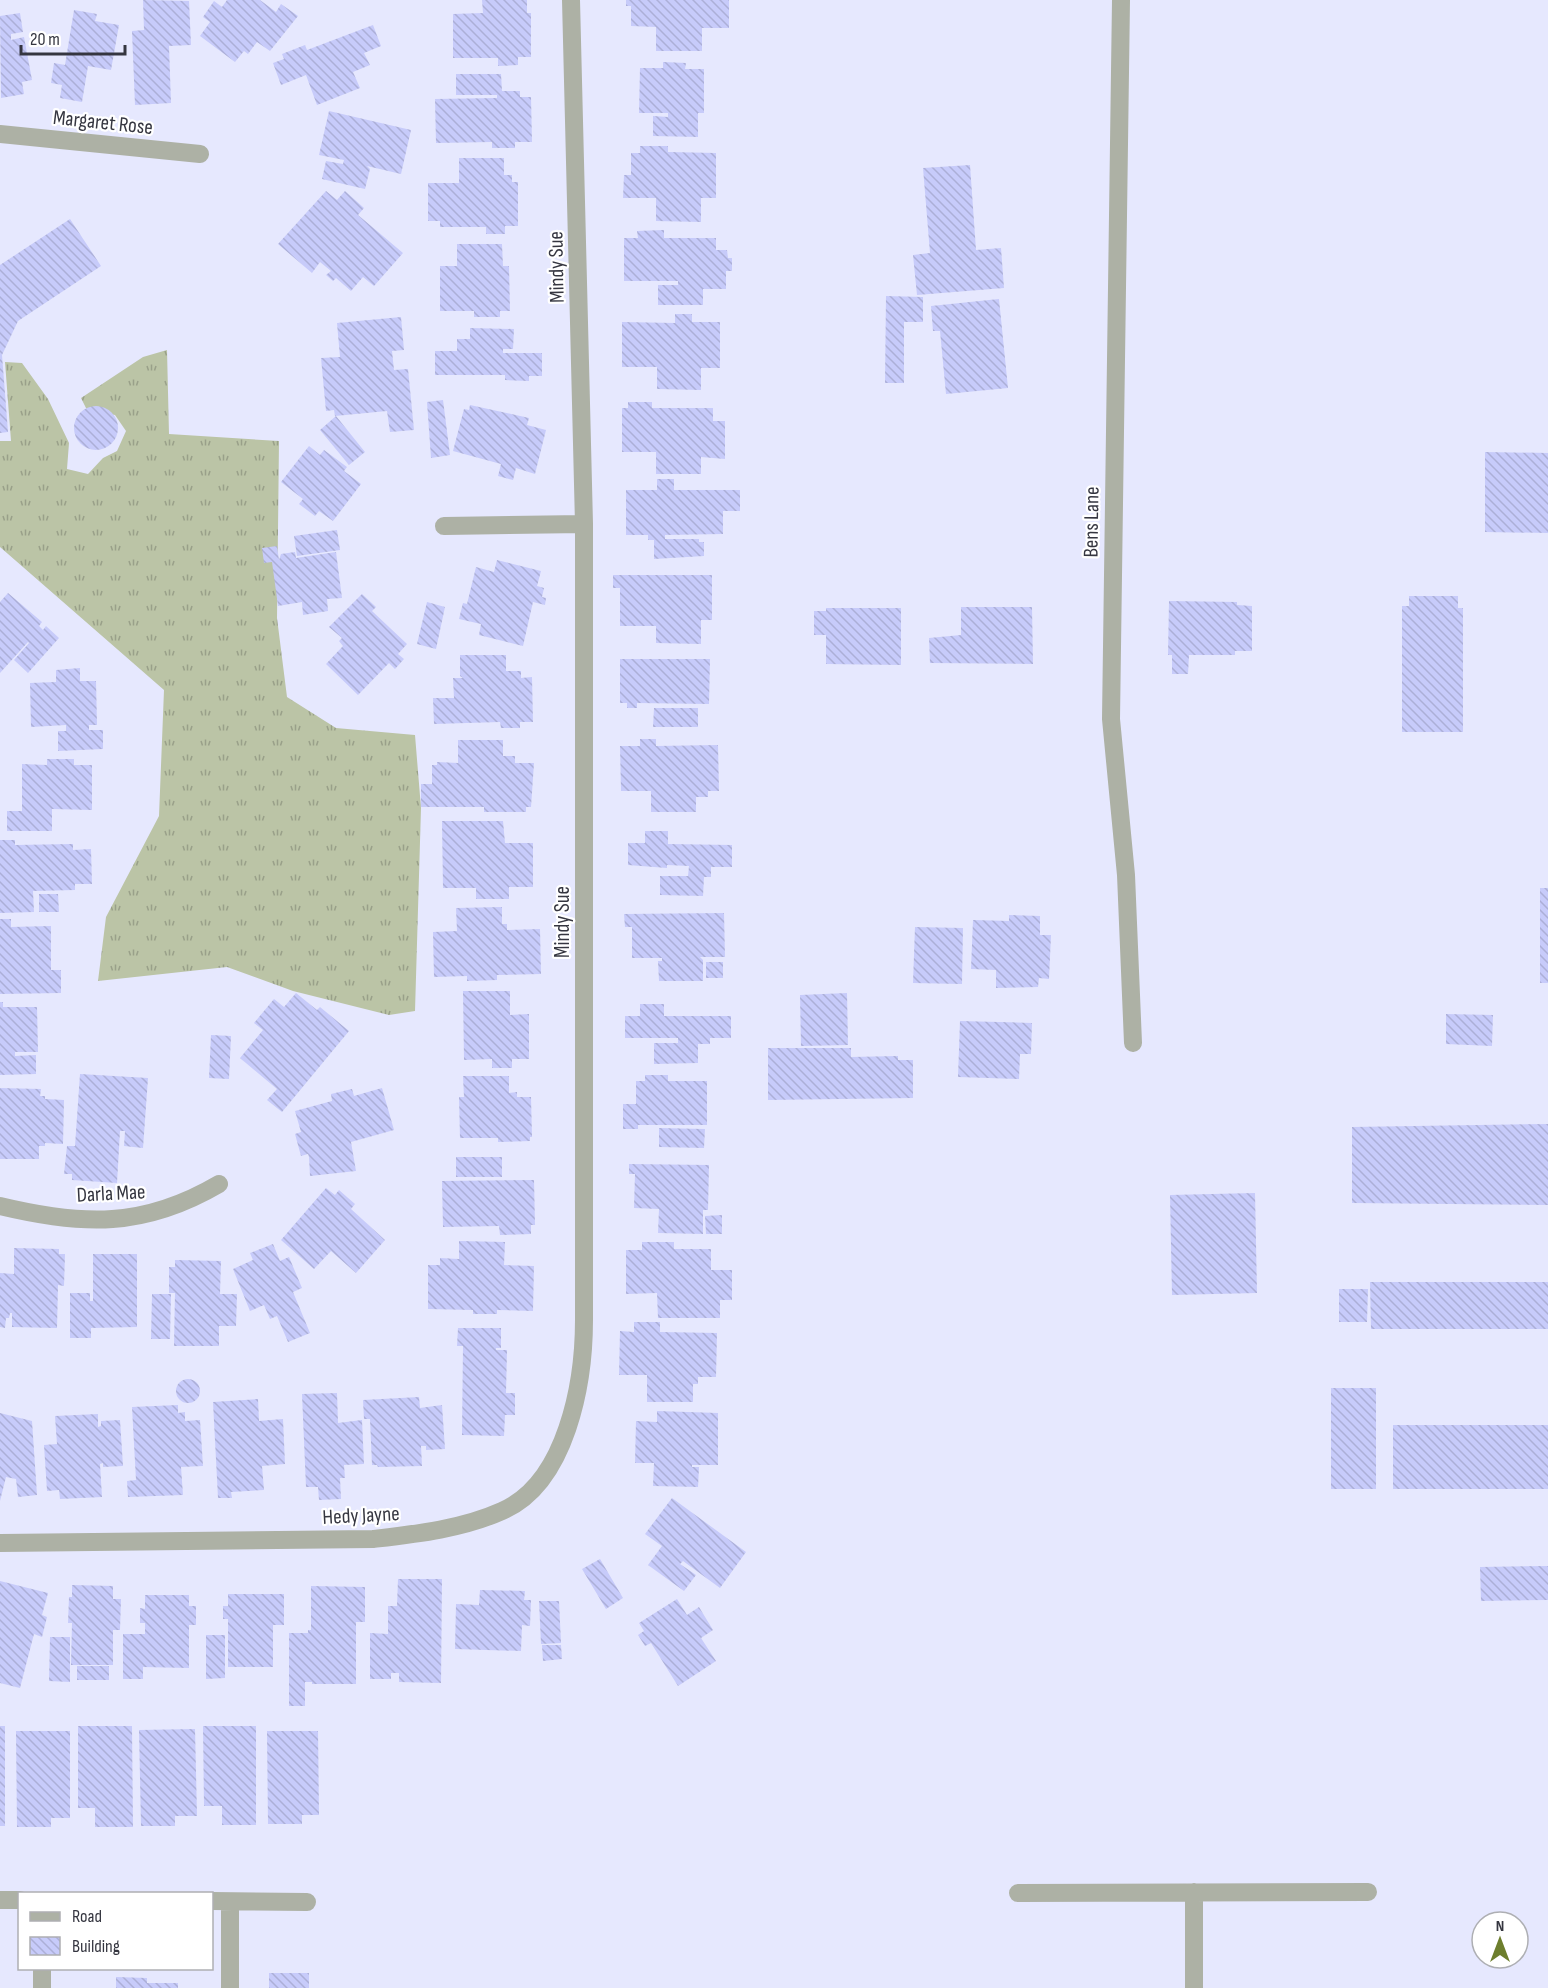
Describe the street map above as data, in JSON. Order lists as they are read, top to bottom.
{
  "streets": {
    "street": [
      "Margaret Rose",
      "Mindy Sue",
      "Bens Lane",
      "Darla Mae",
      "Hedy Jayne"
    ]
  },
  "crossings": [
    ["Mindy Sue", "Hedy Jayne"]
  ],
  "legend": ["Road", "Building"],
  "scale_bar": "20 m",
  "north": "top"
}
